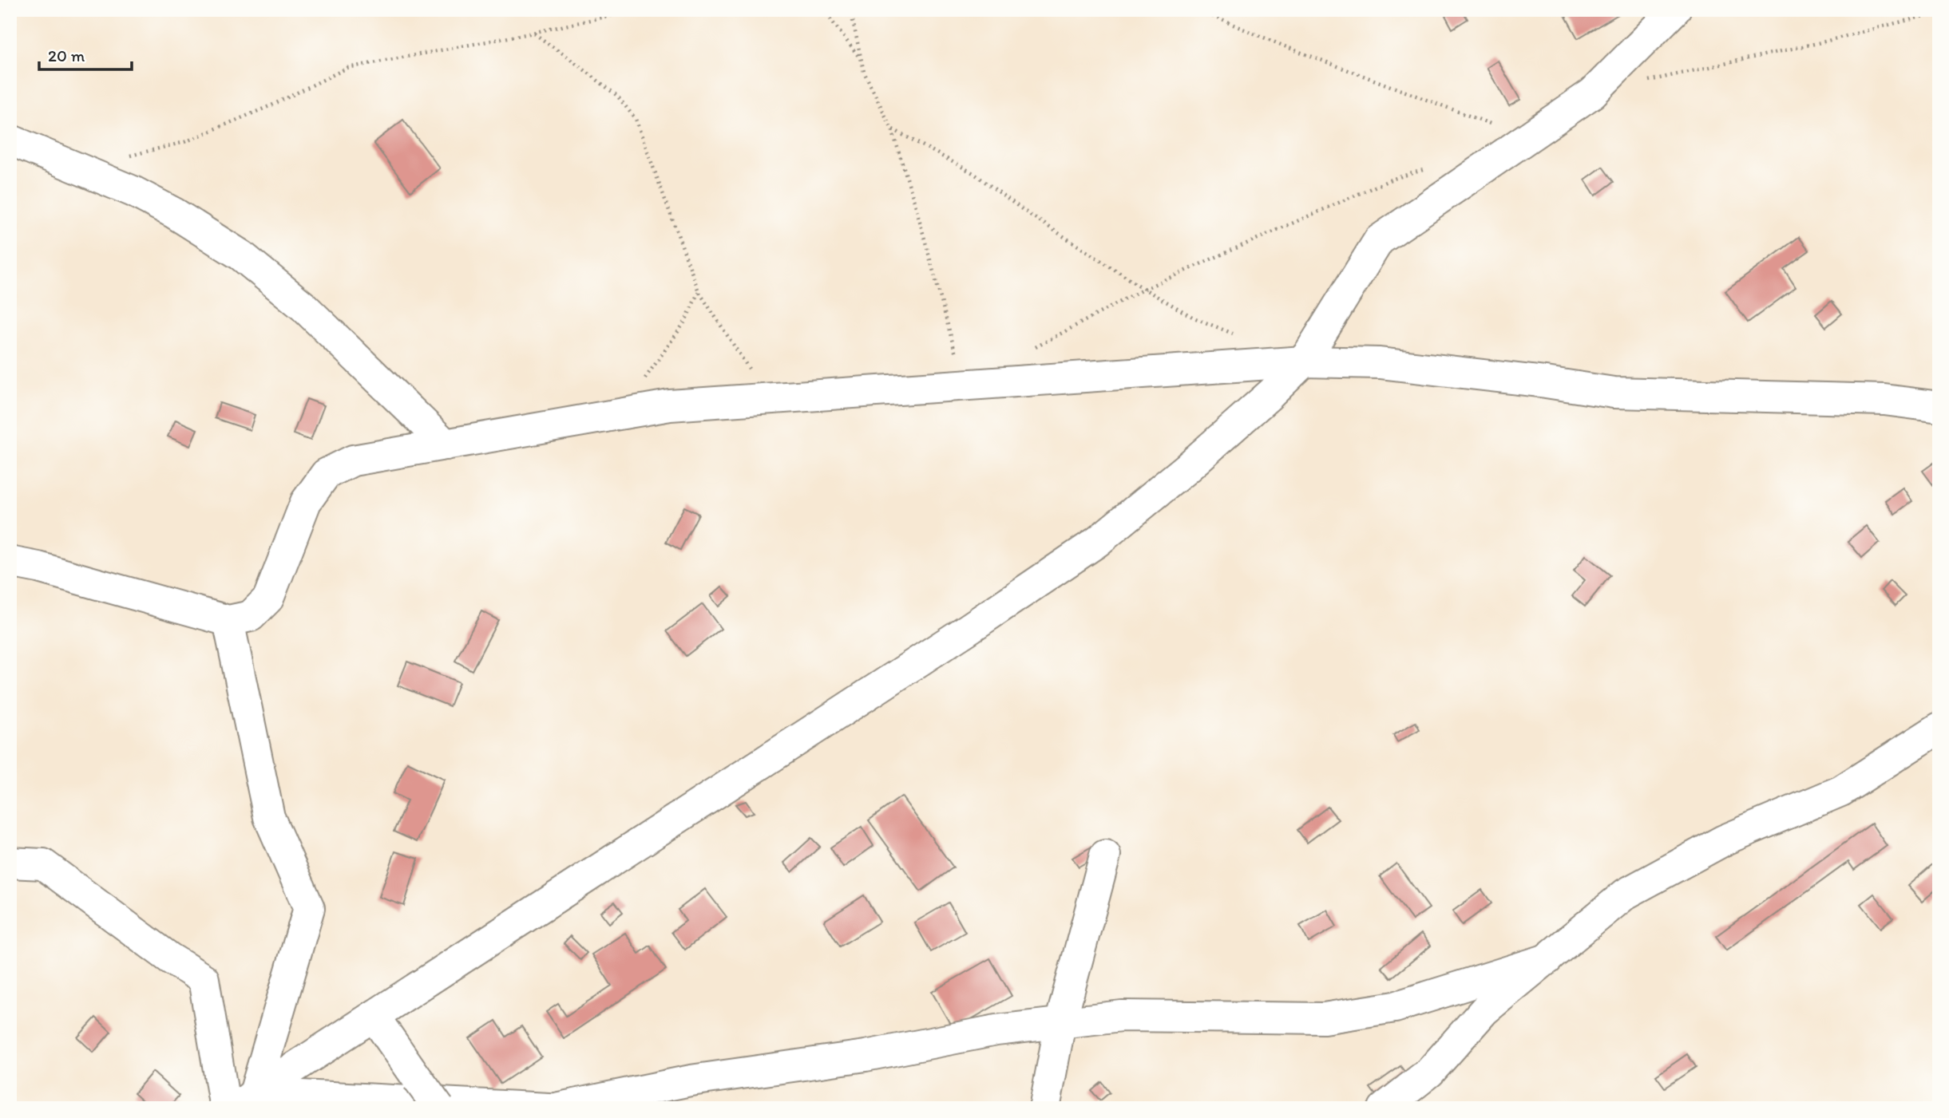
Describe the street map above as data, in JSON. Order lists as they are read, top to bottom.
{
  "scale_bar": "20 m"
}
